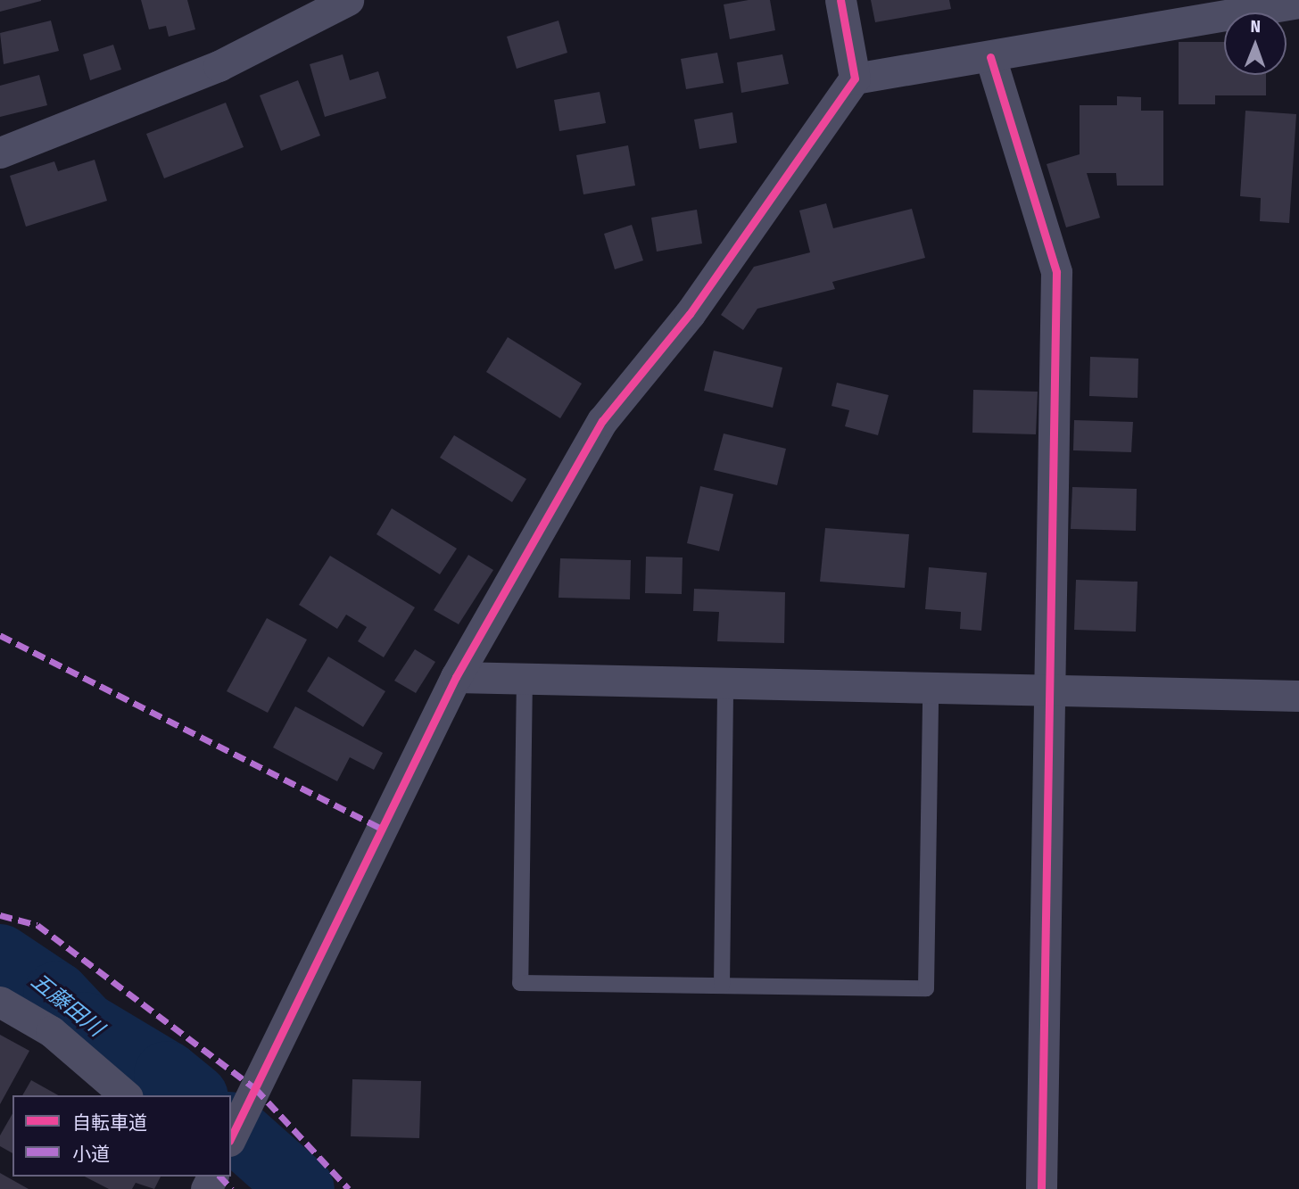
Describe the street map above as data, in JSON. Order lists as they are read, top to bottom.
{
  "water": ["五藤田川"],
  "legend": ["自転車道", "小道"],
  "north": "top"
}
